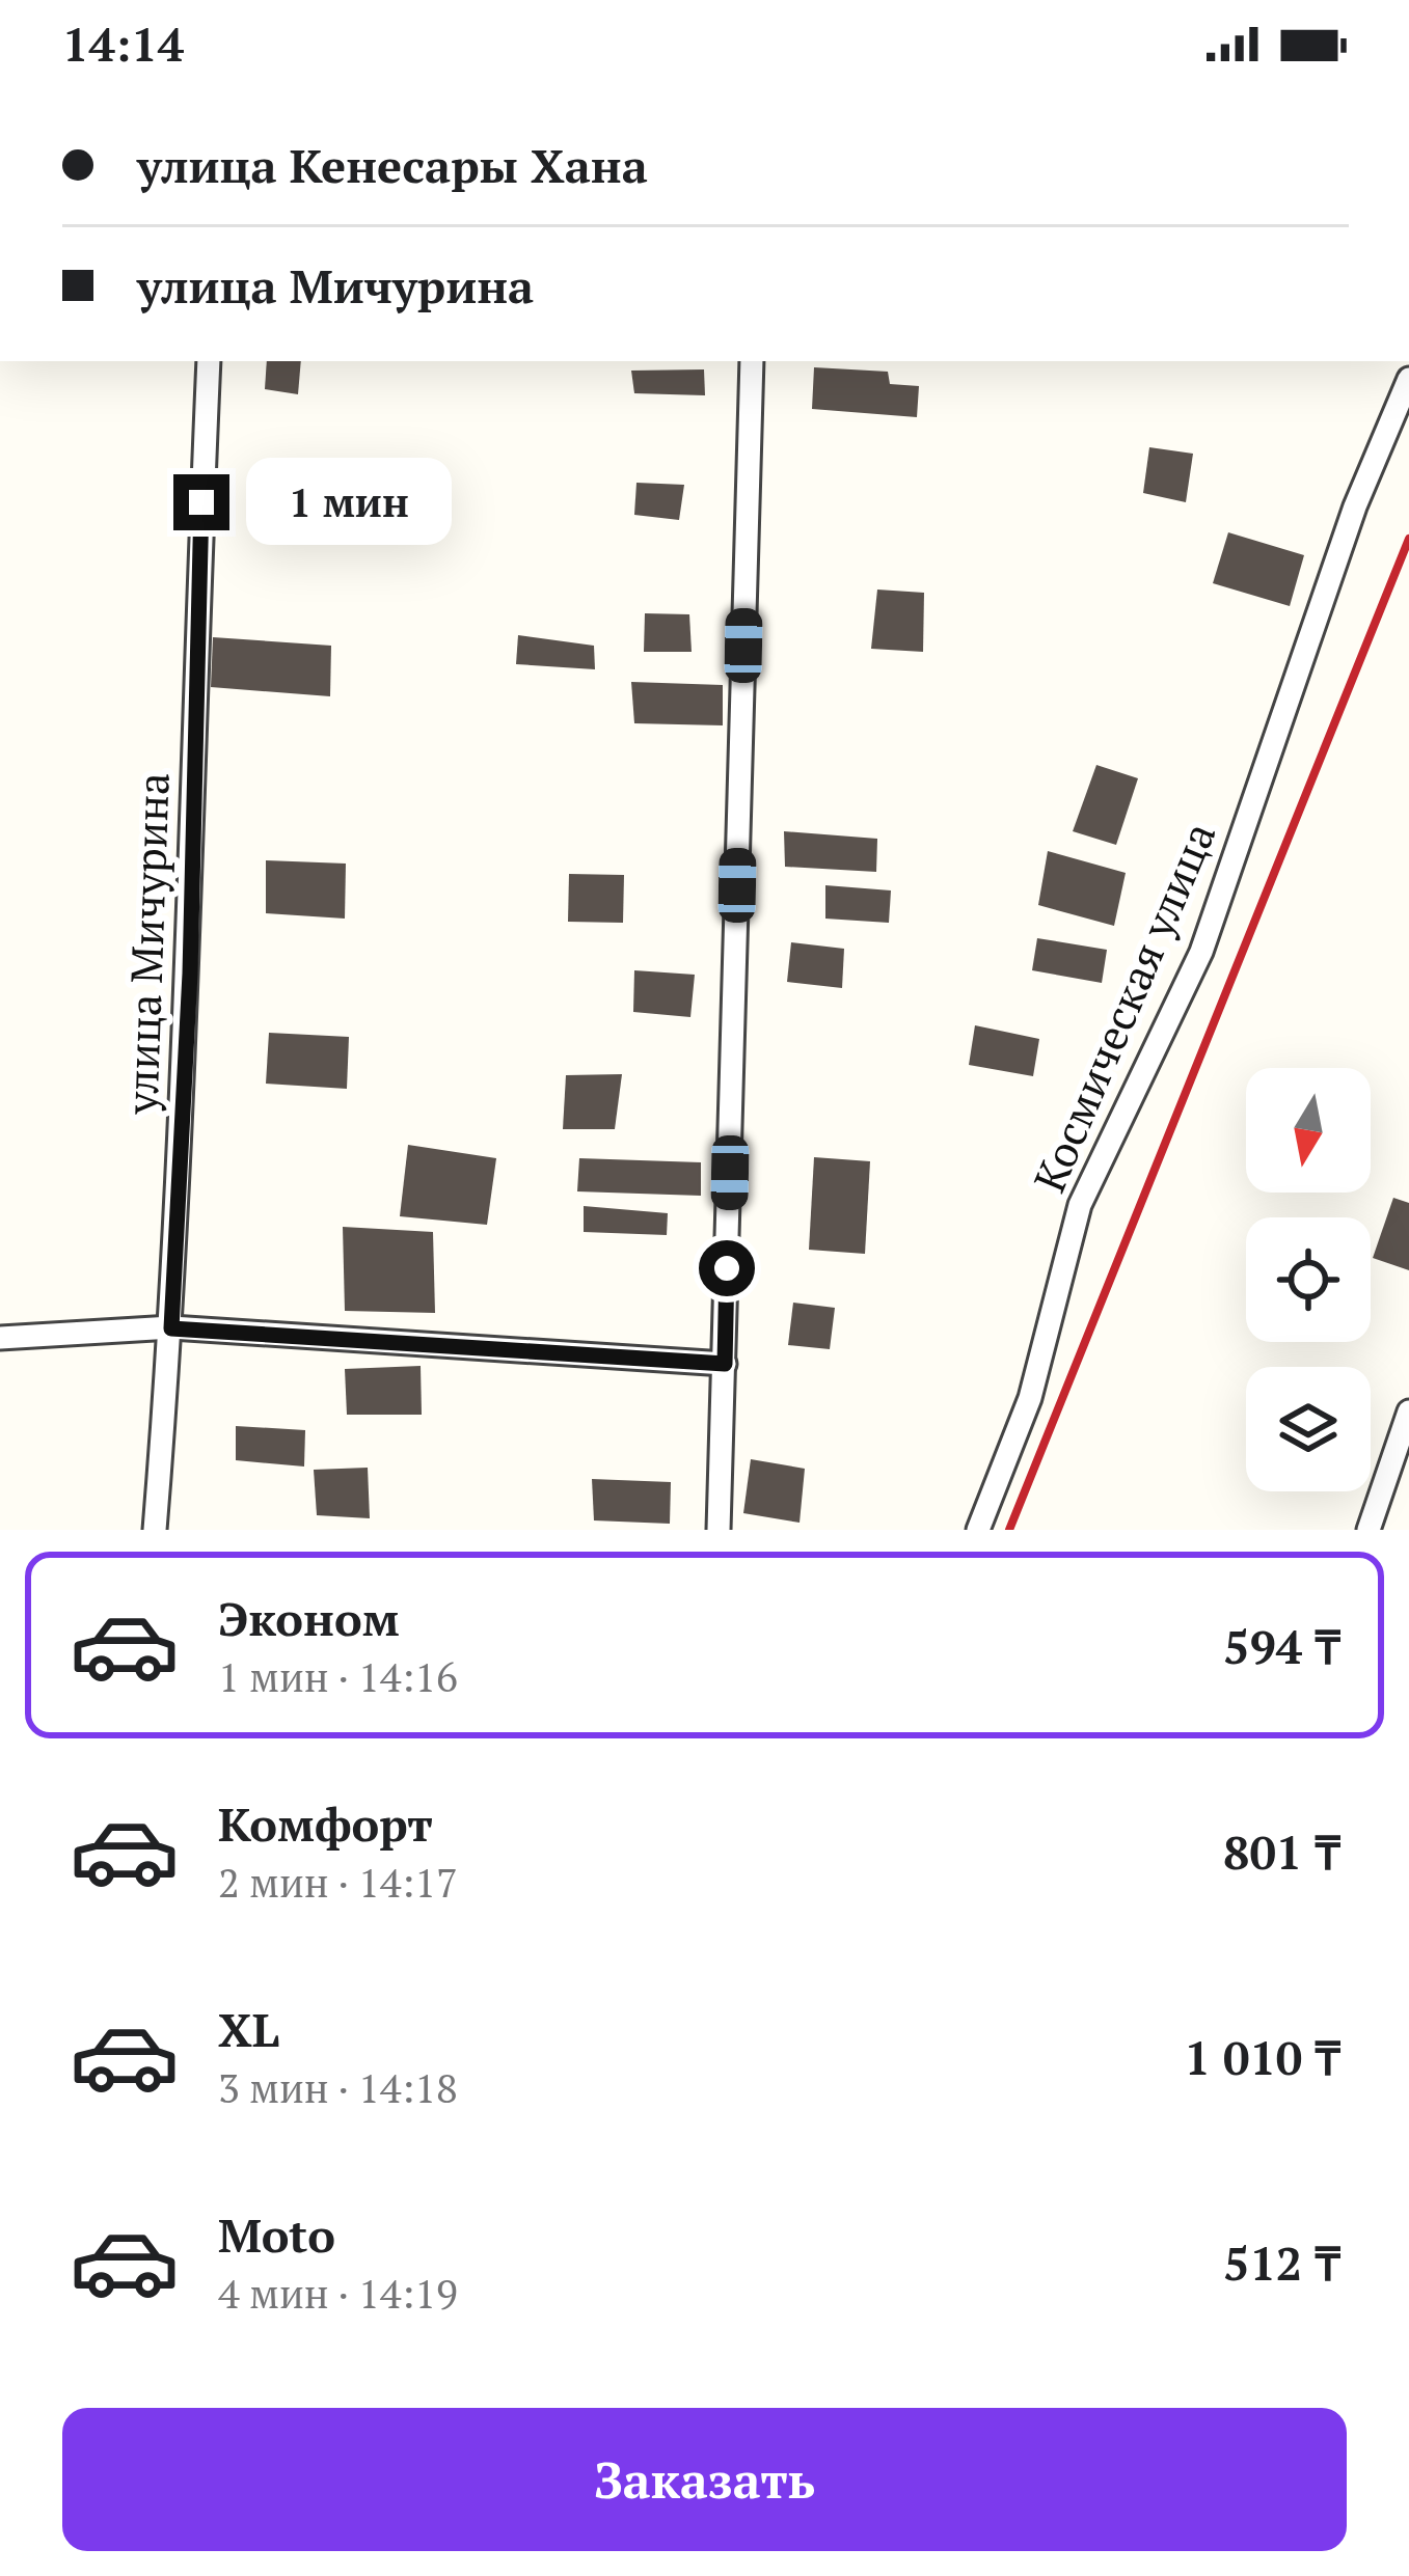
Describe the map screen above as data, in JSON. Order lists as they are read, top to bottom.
{
  "streets": {
    "street": ["улица Мичурина", "Космическая улица"]
  },
  "north": "bottom",
  "page": {
    "status": "14:14",
    "banner": ["улица Кенесары Хана", "улица Мичурина"],
    "bubble": "1 мин",
    "list": [
      {
        "name": "Эконом",
        "note": "1 мин · 14:16",
        "value": "594 ₸"
      },
      {
        "name": "Комфорт",
        "note": "2 мин · 14:17",
        "value": "801 ₸"
      },
      {
        "name": "XL",
        "note": "3 мин · 14:18",
        "value": "1 010 ₸"
      },
      {
        "name": "Moto",
        "note": "4 мин · 14:19",
        "value": "512 ₸"
      }
    ],
    "buttons": "Заказать"
  }
}
